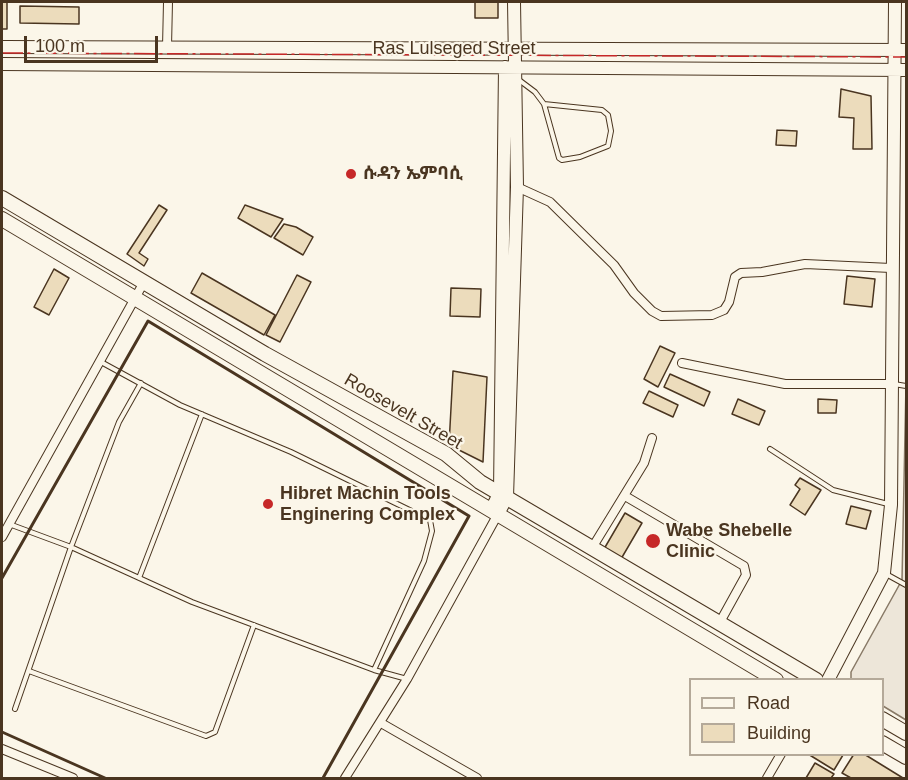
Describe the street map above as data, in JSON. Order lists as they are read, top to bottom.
{
  "streets": {
    "main road": ["Roosevelt Street"],
    "street": ["Ras Lulseged Street"]
  },
  "places": ["ሱዳን ኤምባሲ", "Hibret Machin Tools Enginering Complex", "Wabe Shebelle Clinic"],
  "legend": ["Road", "Building"],
  "scale_bar": "100 m"
}
